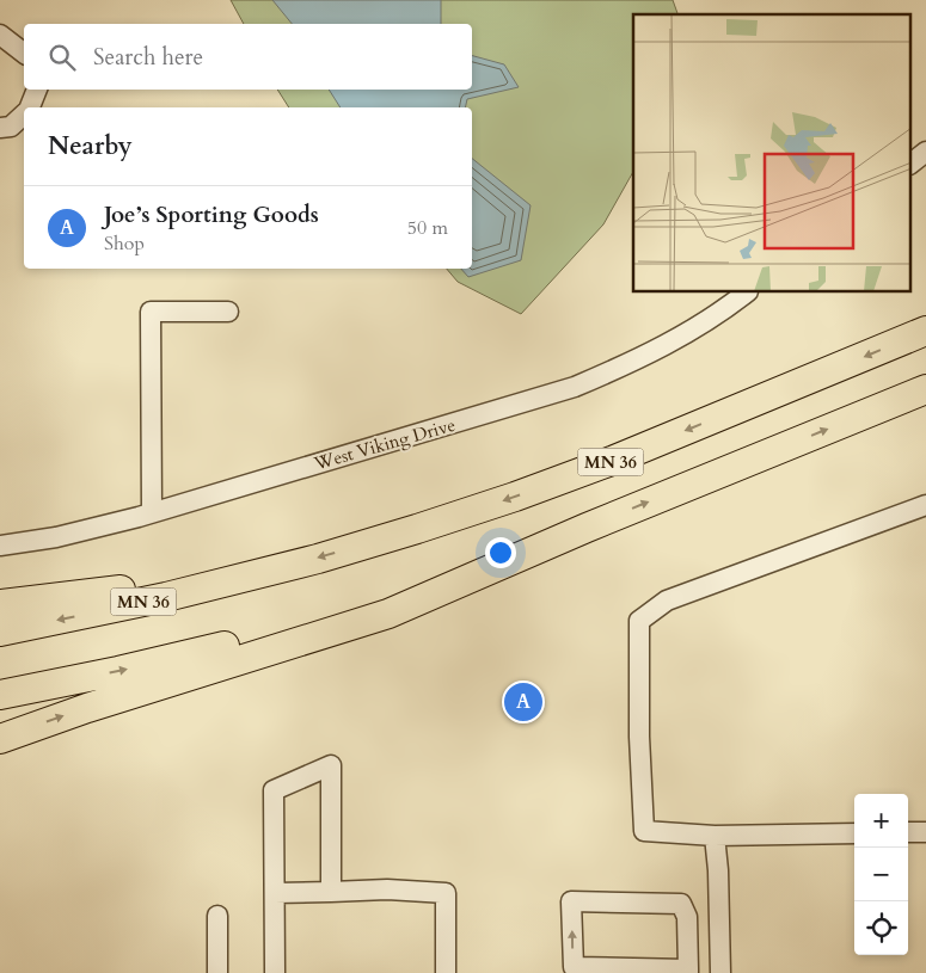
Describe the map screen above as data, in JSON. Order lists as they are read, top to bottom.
{
  "streets": {
    "highway": ["MN 36"],
    "street": ["West Viking Drive"]
  },
  "page": {
    "search": "Search here",
    "heading": "Nearby",
    "list": [
      {
        "mark": "A",
        "name": "Joe’s Sporting Goods",
        "note": "Shop",
        "value": "50 m"
      }
    ],
    "pins": "A",
    "map_buttons": ["+", "−"]
  }
}
